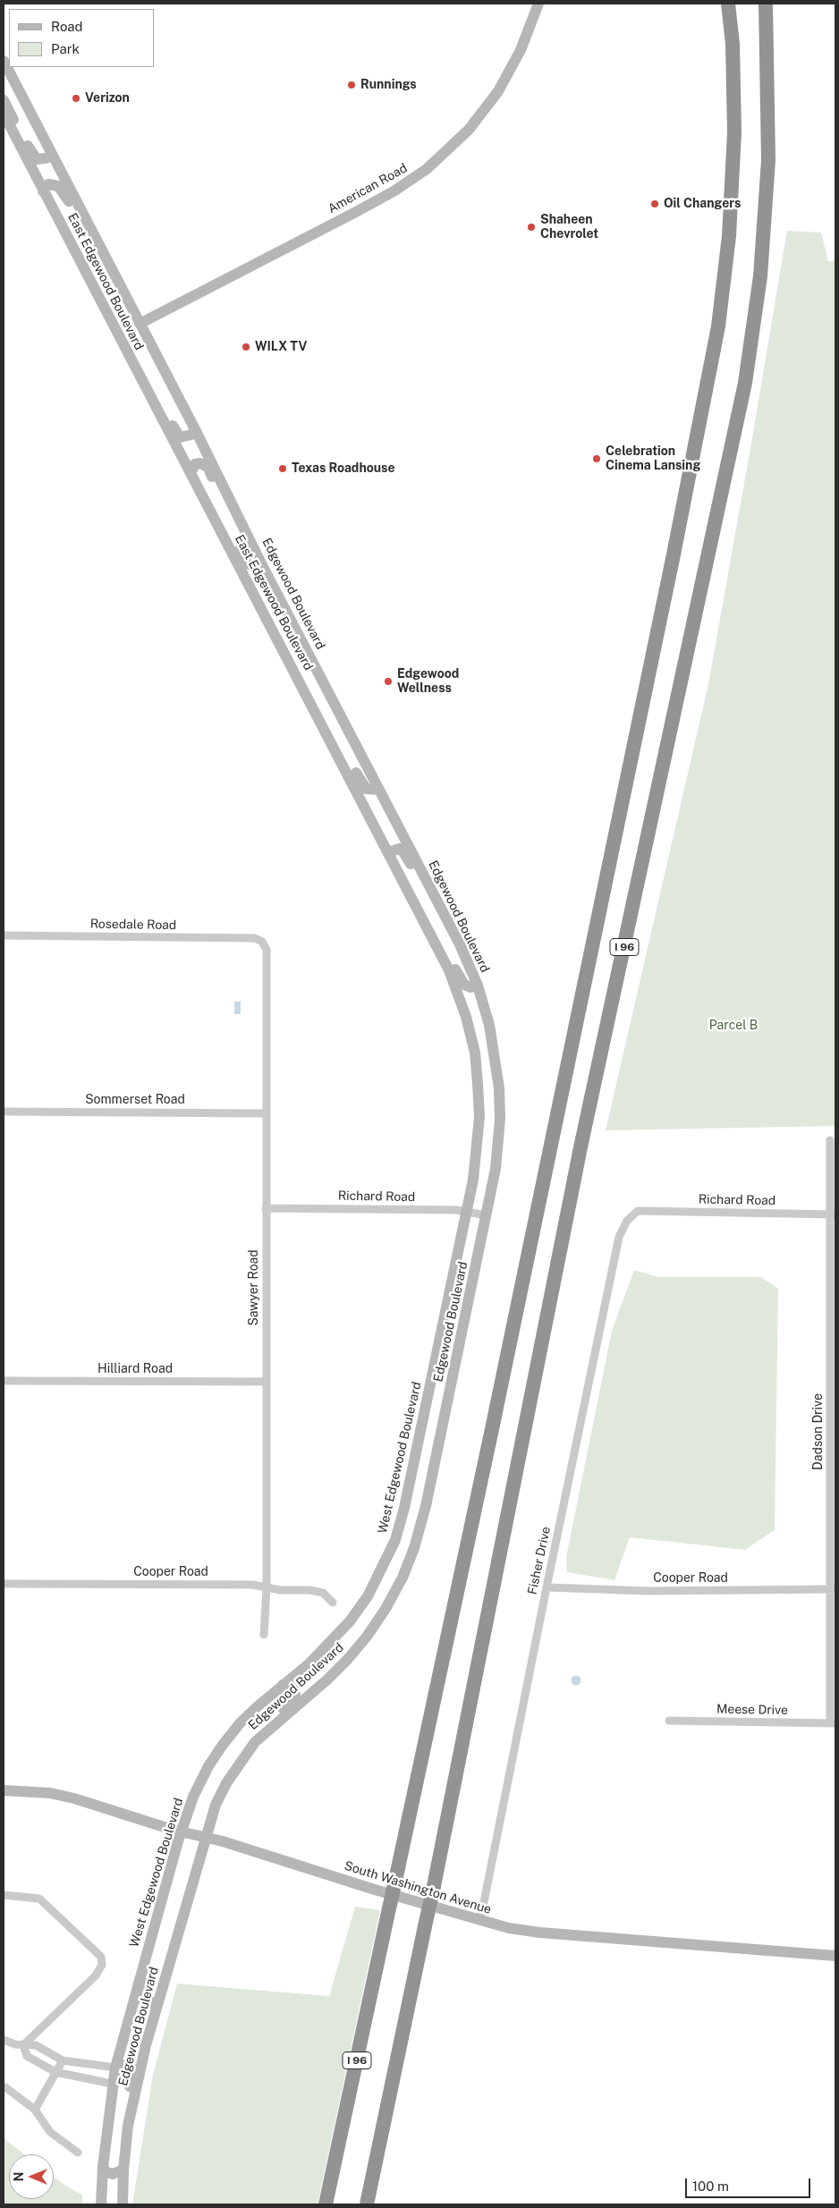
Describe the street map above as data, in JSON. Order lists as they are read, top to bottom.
{
  "streets": {
    "highway": ["I 96"],
    "street": [
      "American Road",
      "East Edgewood Boulevard",
      "Edgewood Boulevard",
      "Rosedale Road",
      "Sommerset Road",
      "Richard Road",
      "Sawyer Road",
      "Hilliard Road",
      "Dadson Drive",
      "West Edgewood Boulevard",
      "Fisher Drive",
      "Cooper Road",
      "Meese Drive",
      "South Washington Avenue"
    ]
  },
  "crossings": [
    ["American Road", "East Edgewood Boulevard"],
    ["East Edgewood Boulevard", "Edgewood Boulevard"],
    ["East Edgewood Boulevard", "West Edgewood Boulevard"],
    ["Edgewood Boulevard", "Richard Road"],
    ["Edgewood Boulevard", "South Washington Avenue"],
    ["Rosedale Road", "Sawyer Road"],
    ["Sommerset Road", "Sawyer Road"],
    ["Richard Road", "Sawyer Road"],
    ["Richard Road", "Dadson Drive"],
    ["Richard Road", "West Edgewood Boulevard"],
    ["Richard Road", "Fisher Drive"],
    ["Sawyer Road", "Hilliard Road"],
    ["Sawyer Road", "Cooper Road"],
    ["Dadson Drive", "Cooper Road"],
    ["Dadson Drive", "Meese Drive"],
    ["West Edgewood Boulevard", "South Washington Avenue"],
    ["Fisher Drive", "Cooper Road"],
    ["Fisher Drive", "South Washington Avenue"]
  ],
  "parks": ["Parcel B"],
  "places": [
    "Runnings",
    "Verizon",
    "Oil Changers",
    "Shaheen Chevrolet",
    "WILX TV",
    "Celebration Cinema Lansing",
    "Texas Roadhouse",
    "Edgewood Wellness"
  ],
  "legend": ["Road", "Park"],
  "scale_bar": "100 m",
  "north": "left"
}
